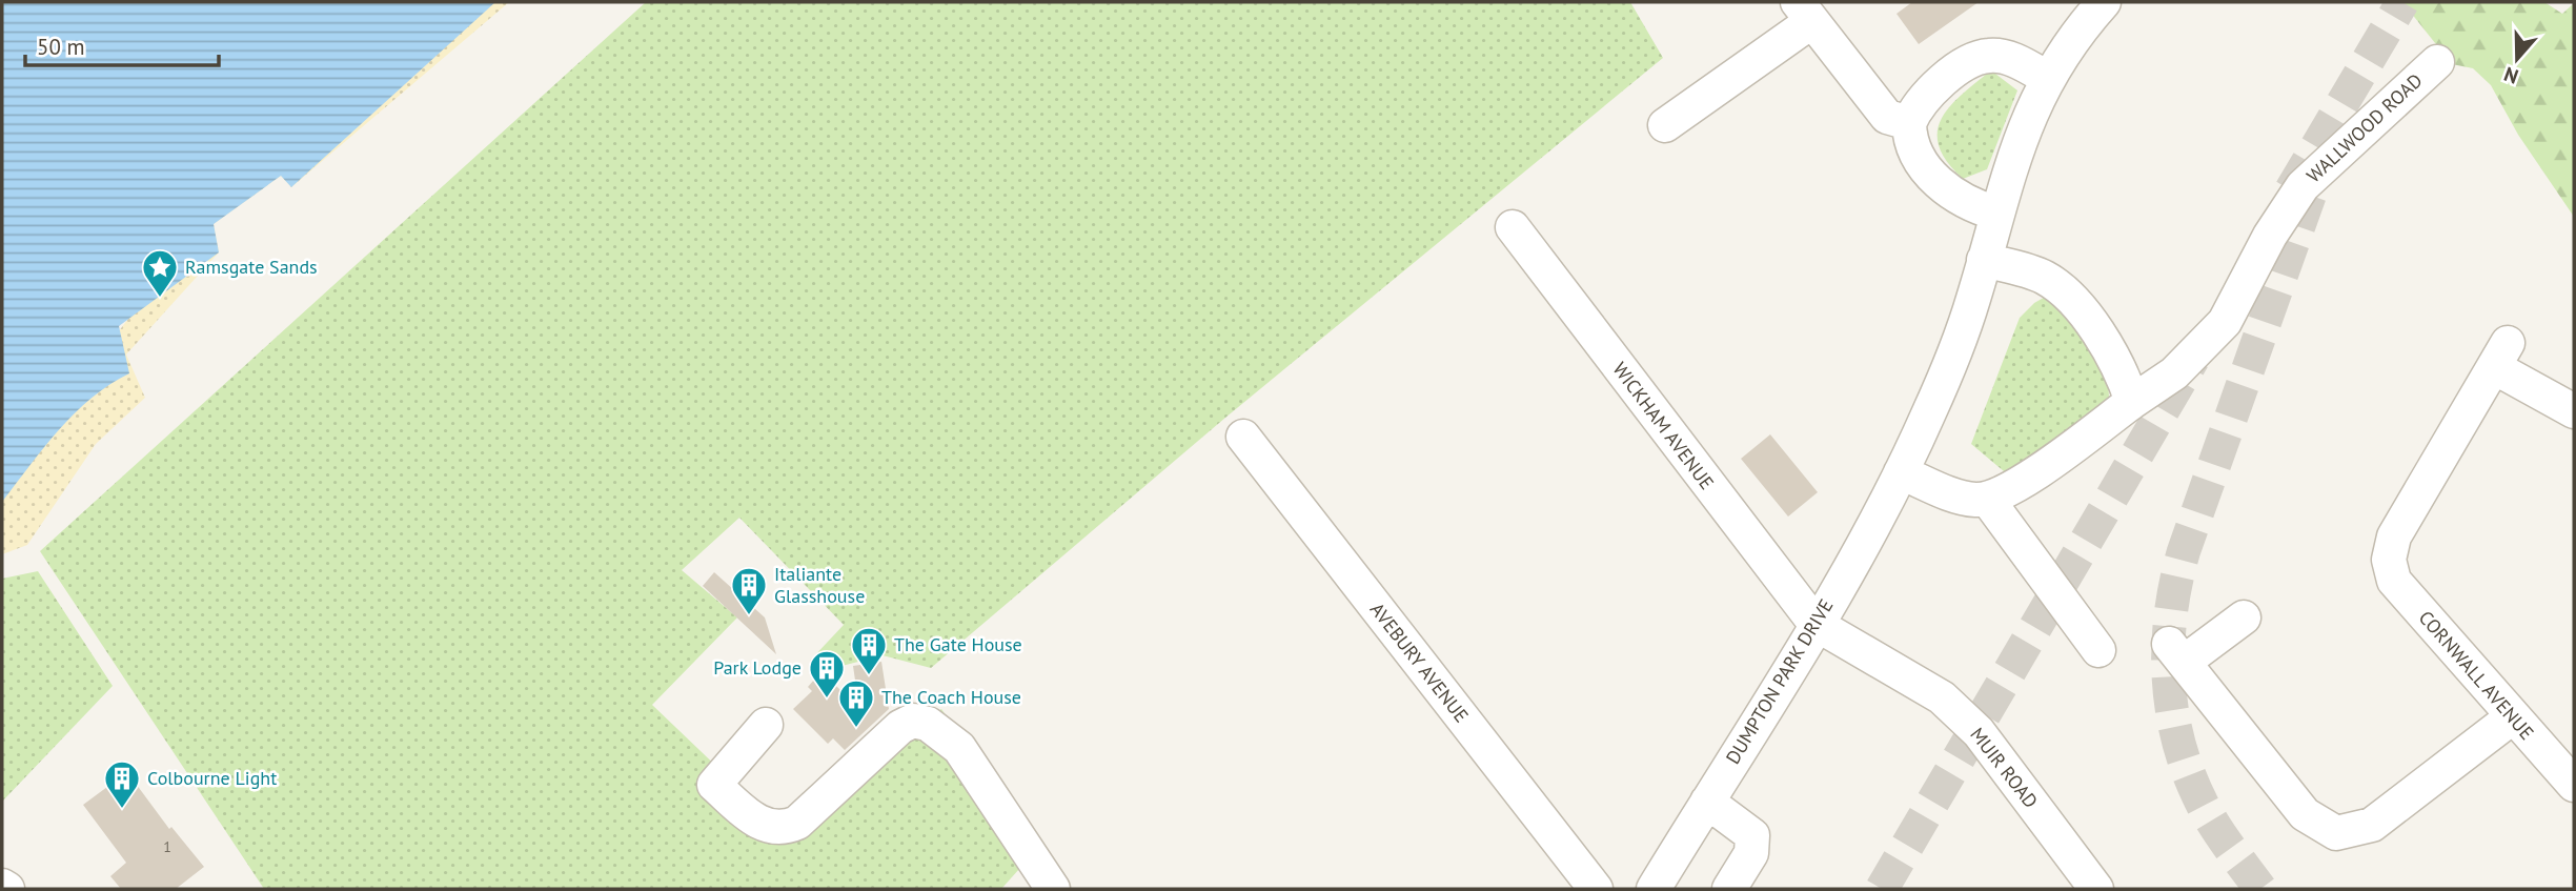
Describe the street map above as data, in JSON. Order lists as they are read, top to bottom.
{
  "streets": {
    "street": [
      "WALLWOOD ROAD",
      "WICKHAM AVENUE",
      "AVEBURY AVENUE",
      "CORNWALL AVENUE",
      "DUMPTON PARK DRIVE",
      "MUIR ROAD"
    ]
  },
  "crossings": [
    ["WICKHAM AVENUE", "DUMPTON PARK DRIVE"],
    ["WICKHAM AVENUE", "MUIR ROAD"],
    ["DUMPTON PARK DRIVE", "MUIR ROAD"]
  ],
  "places": {
    "place": ["Ramsgate Sands"],
    "building": [
      "Italiante Glasshouse",
      "The Gate House",
      "Park Lodge",
      "The Coach House",
      "Colbourne Light"
    ]
  },
  "house_numbers": ["1"],
  "scale_bar": "50 m",
  "north": "bottom"
}
